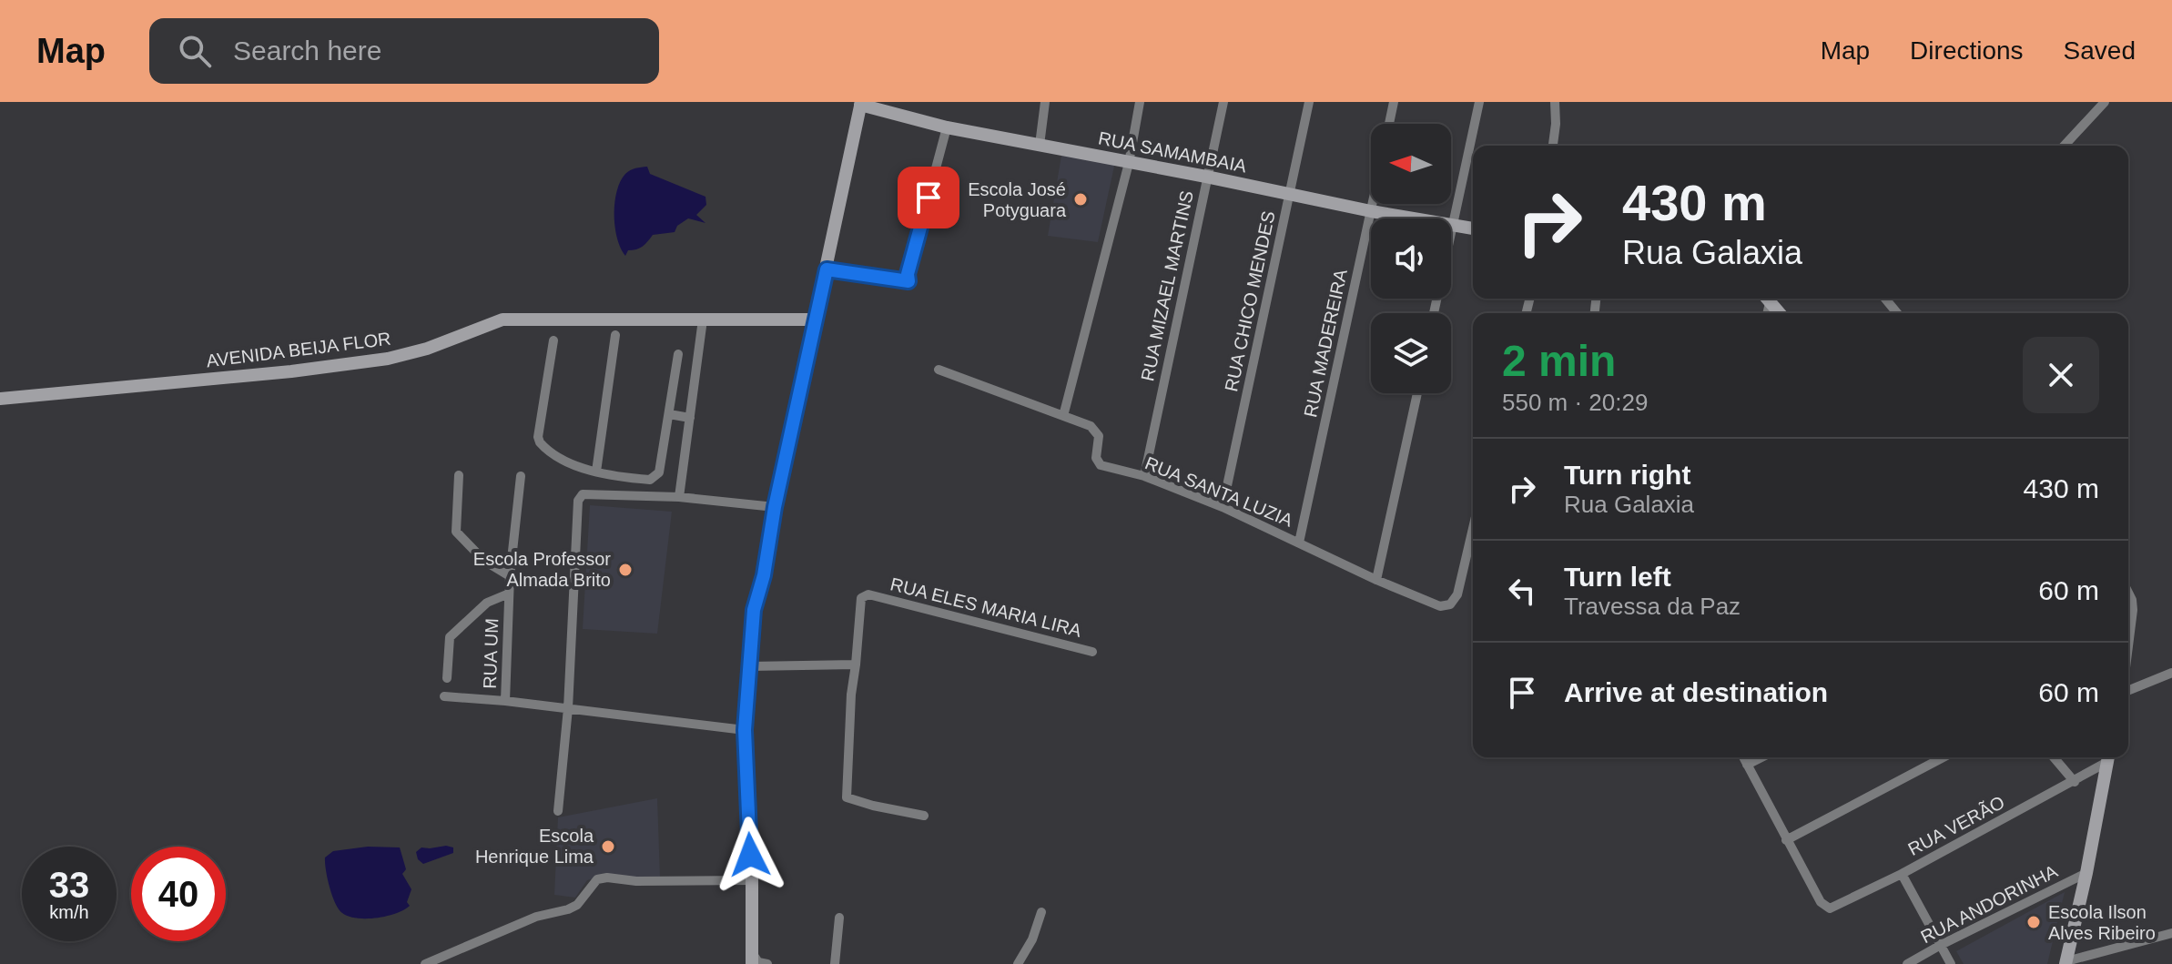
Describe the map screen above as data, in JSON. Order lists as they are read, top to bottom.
{
  "streets": {
    "street": [
      "RUA SAMAMBAIA",
      "RUA MIZAEL MARTINS",
      "RUA CHICO MENDES",
      "RUA MADEREIRA",
      "AVENIDA BEIJA FLOR",
      "RUA SANTA LUZIA",
      "RUA ELES MARIA LIRA",
      "RUA UM",
      "RUA VERÃO",
      "RUA ANDORINHA"
    ]
  },
  "crossings": [
    ["RUA SAMAMBAIA", "RUA MIZAEL MARTINS"],
    ["RUA SAMAMBAIA", "RUA CHICO MENDES"],
    ["RUA SAMAMBAIA", "RUA MADEREIRA"],
    ["RUA MIZAEL MARTINS", "RUA SANTA LUZIA"],
    ["RUA CHICO MENDES", "RUA SANTA LUZIA"],
    ["RUA MADEREIRA", "RUA SANTA LUZIA"]
  ],
  "places": [
    "Escola José Potyguara",
    "Escola Professor Almada Brito",
    "Escola Henrique Lima",
    "Escola Ilson Alves Ribeiro"
  ],
  "north": "left",
  "page": {
    "header": "Map",
    "search": "Search here",
    "nav": ["Map", "Directions", "Saved"],
    "turn": ["430 m", "Rua Galaxia"],
    "heading": ["2 min", "550 m · 20:29"],
    "list": [
      {
        "name": "Turn right",
        "note": "Rua Galaxia",
        "value": "430 m"
      },
      {
        "name": "Turn left",
        "note": "Travessa da Paz",
        "value": "60 m"
      },
      {
        "name": "Arrive at destination",
        "value": "60 m"
      }
    ],
    "speed": "33 km/h",
    "limit": "40"
  }
}
